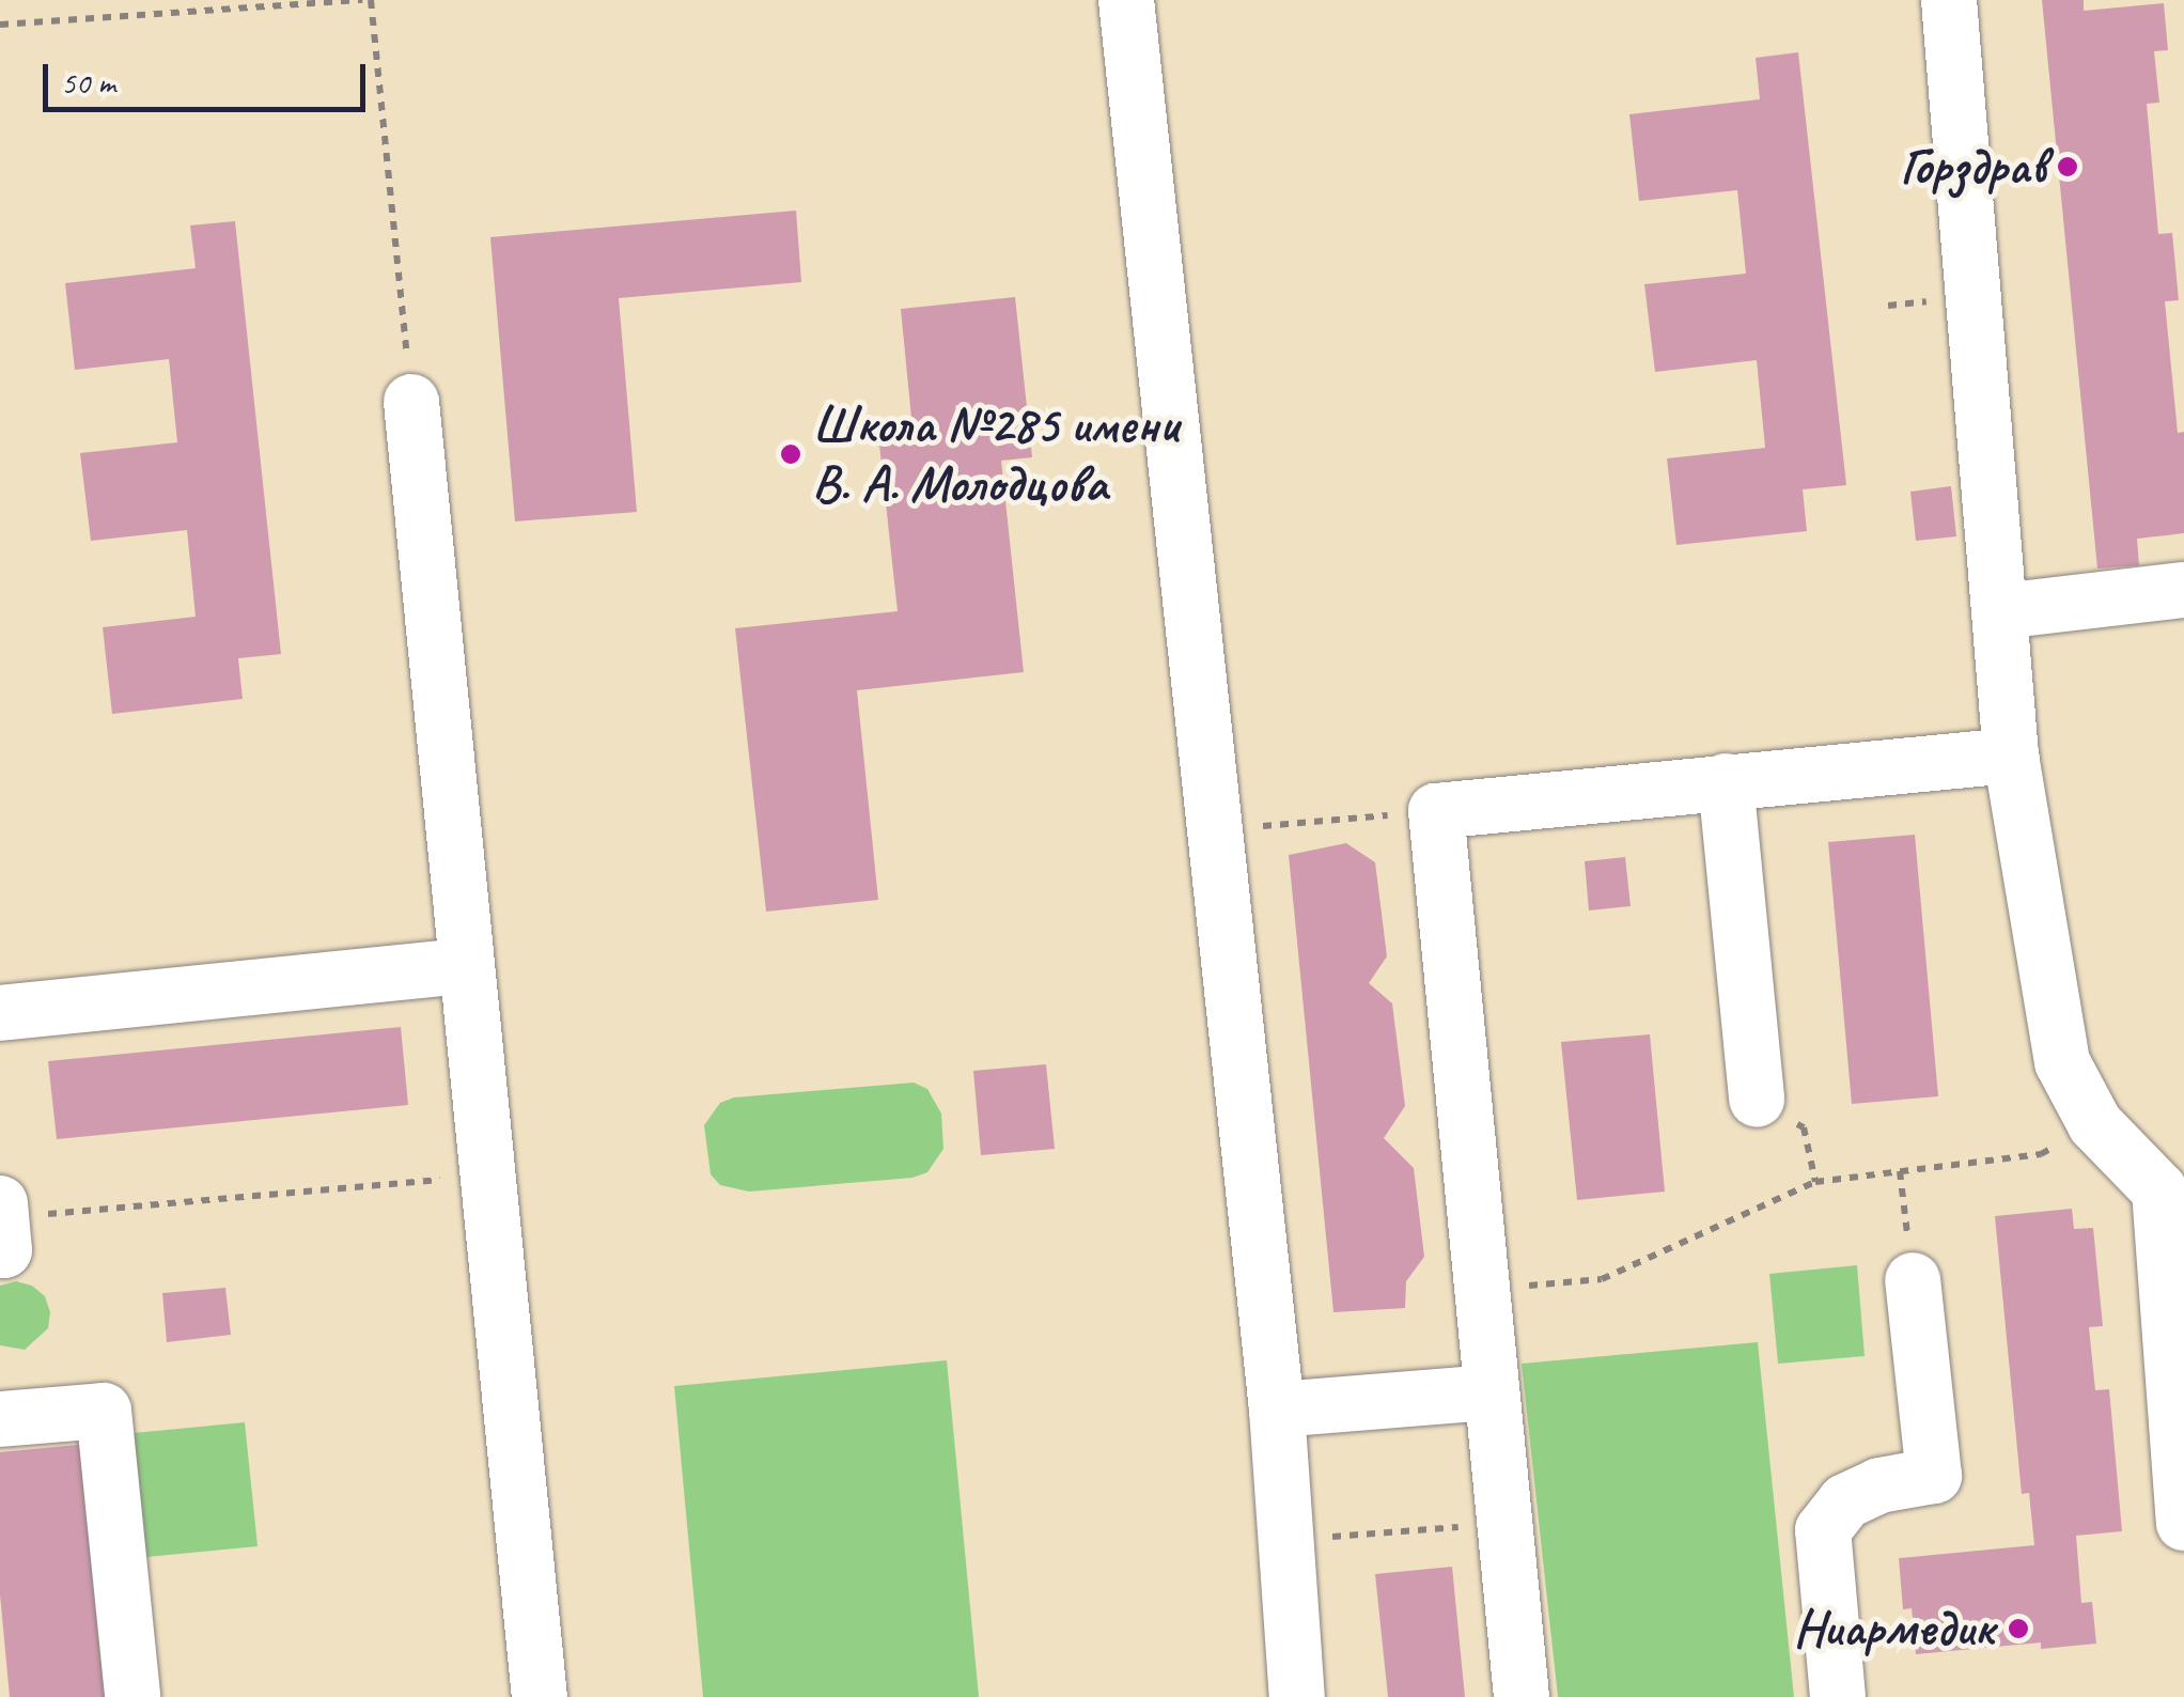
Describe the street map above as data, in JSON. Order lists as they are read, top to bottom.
{
  "places": ["Горздрав", "Школа №285 имени В. А. Молодцова", "Ниармедик"],
  "scale_bar": "50 m"
}
